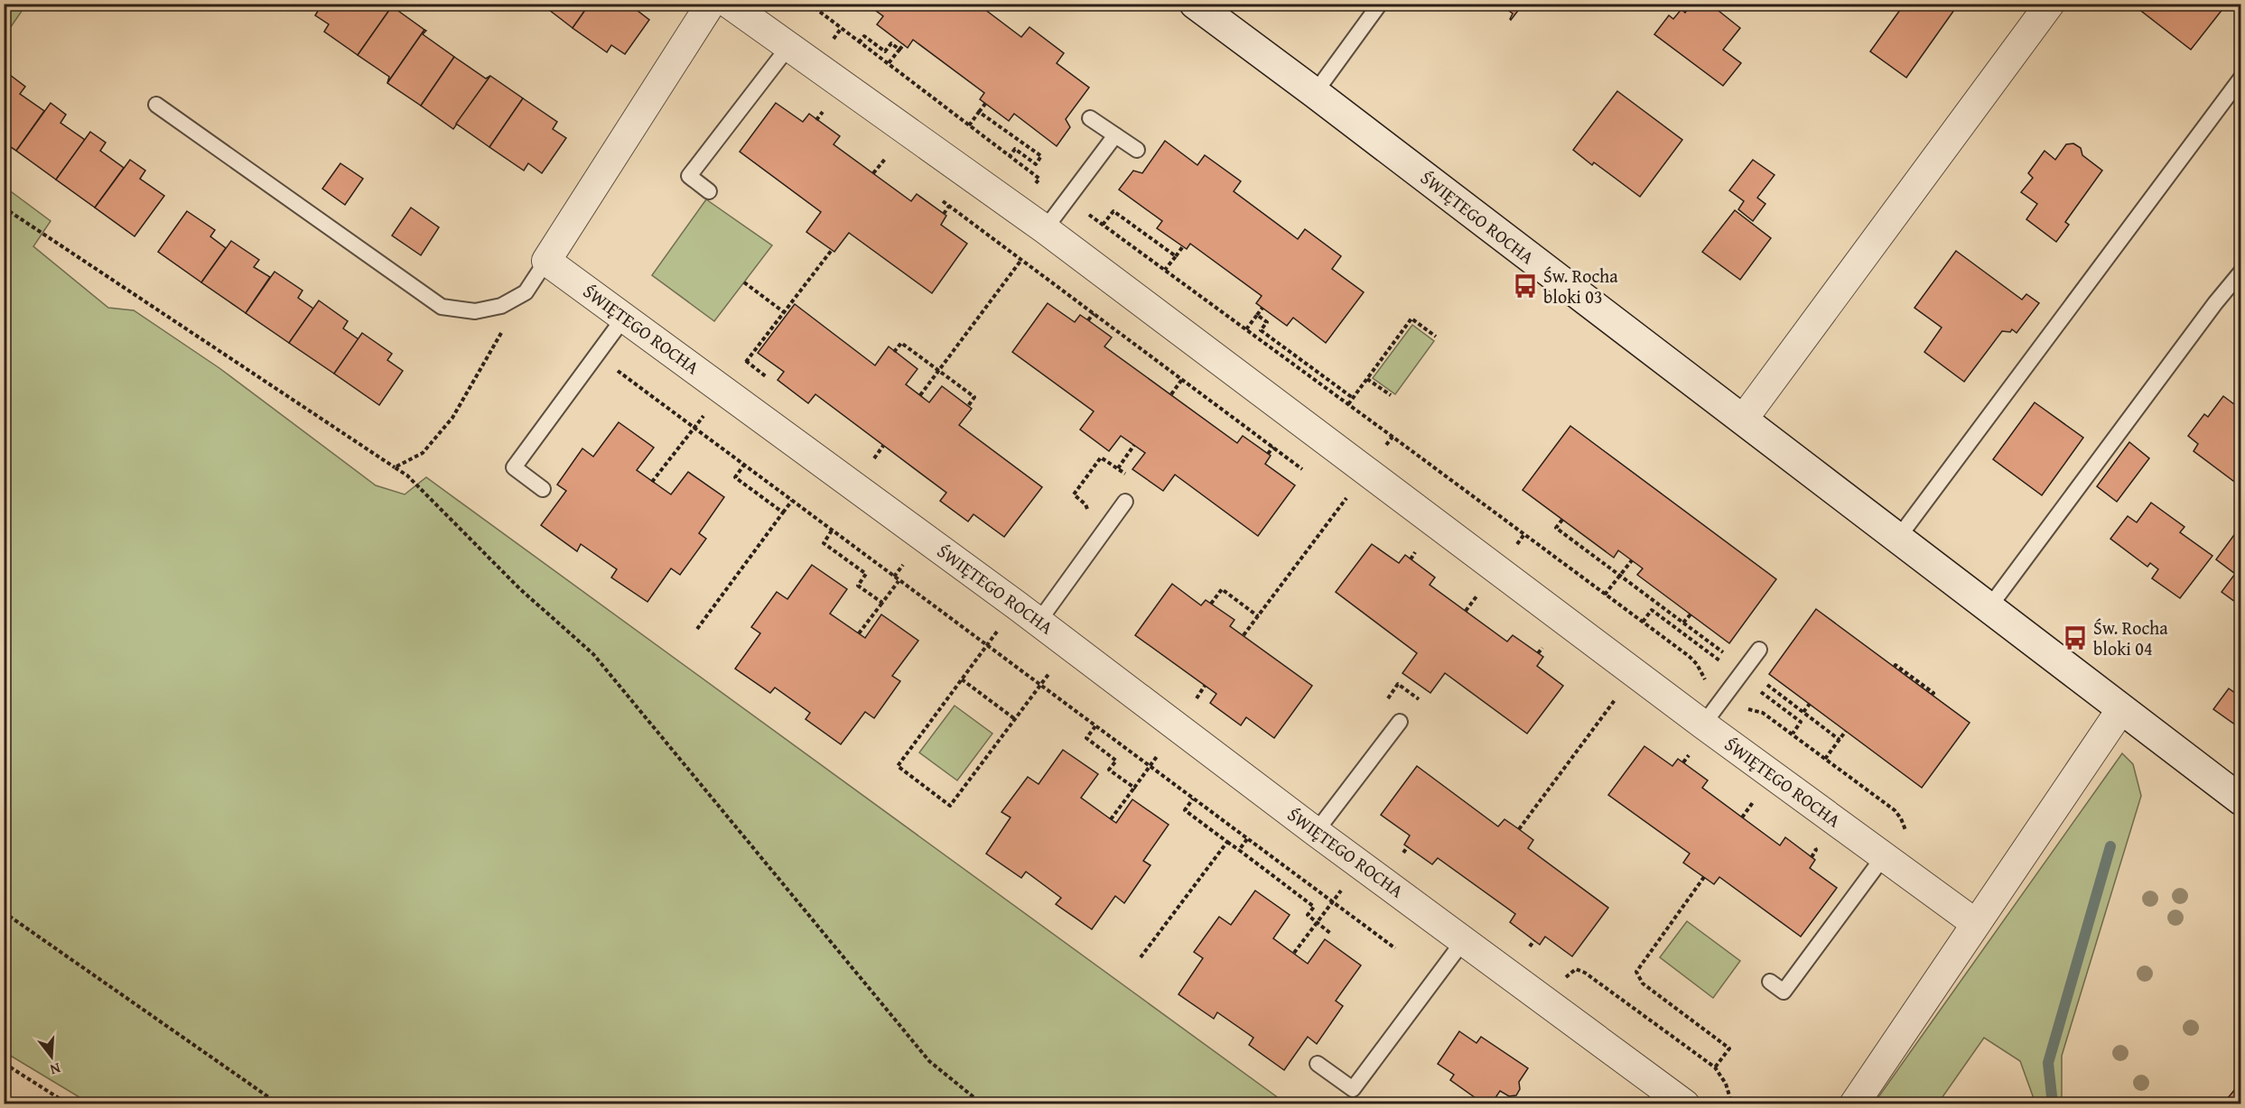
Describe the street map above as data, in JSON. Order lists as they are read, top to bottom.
{
  "streets": {
    "street": ["ŚWIĘTEGO ROCHA"]
  },
  "places": {
    "bus stop": ["Św. Rocha bloki 03", "Św. Rocha bloki 04"]
  },
  "north": "bottom"
}
